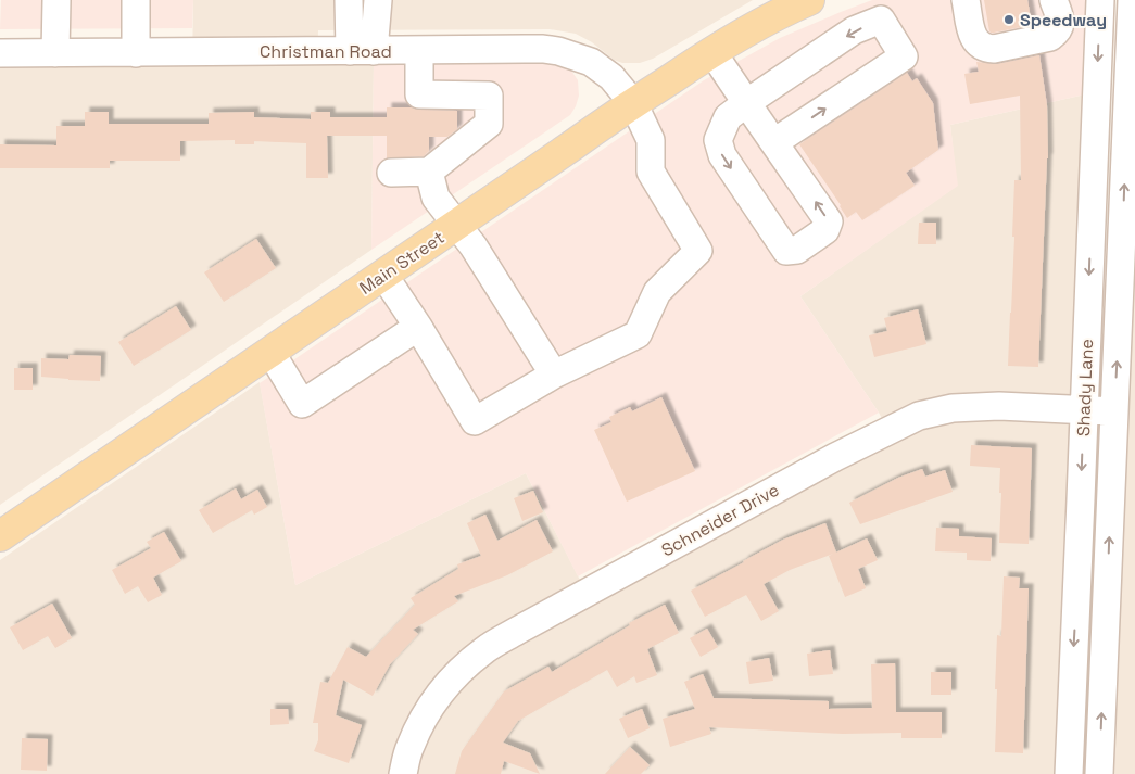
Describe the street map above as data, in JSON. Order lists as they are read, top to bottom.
{
  "streets": {
    "main road": ["Main Street"],
    "street": ["Christman Road", "Shady Lane", "Schneider Drive"]
  },
  "crossings": [
    ["Christman Road", "Main Street"],
    ["Shady Lane", "Schneider Drive"]
  ],
  "places": ["Speedway"]
}
